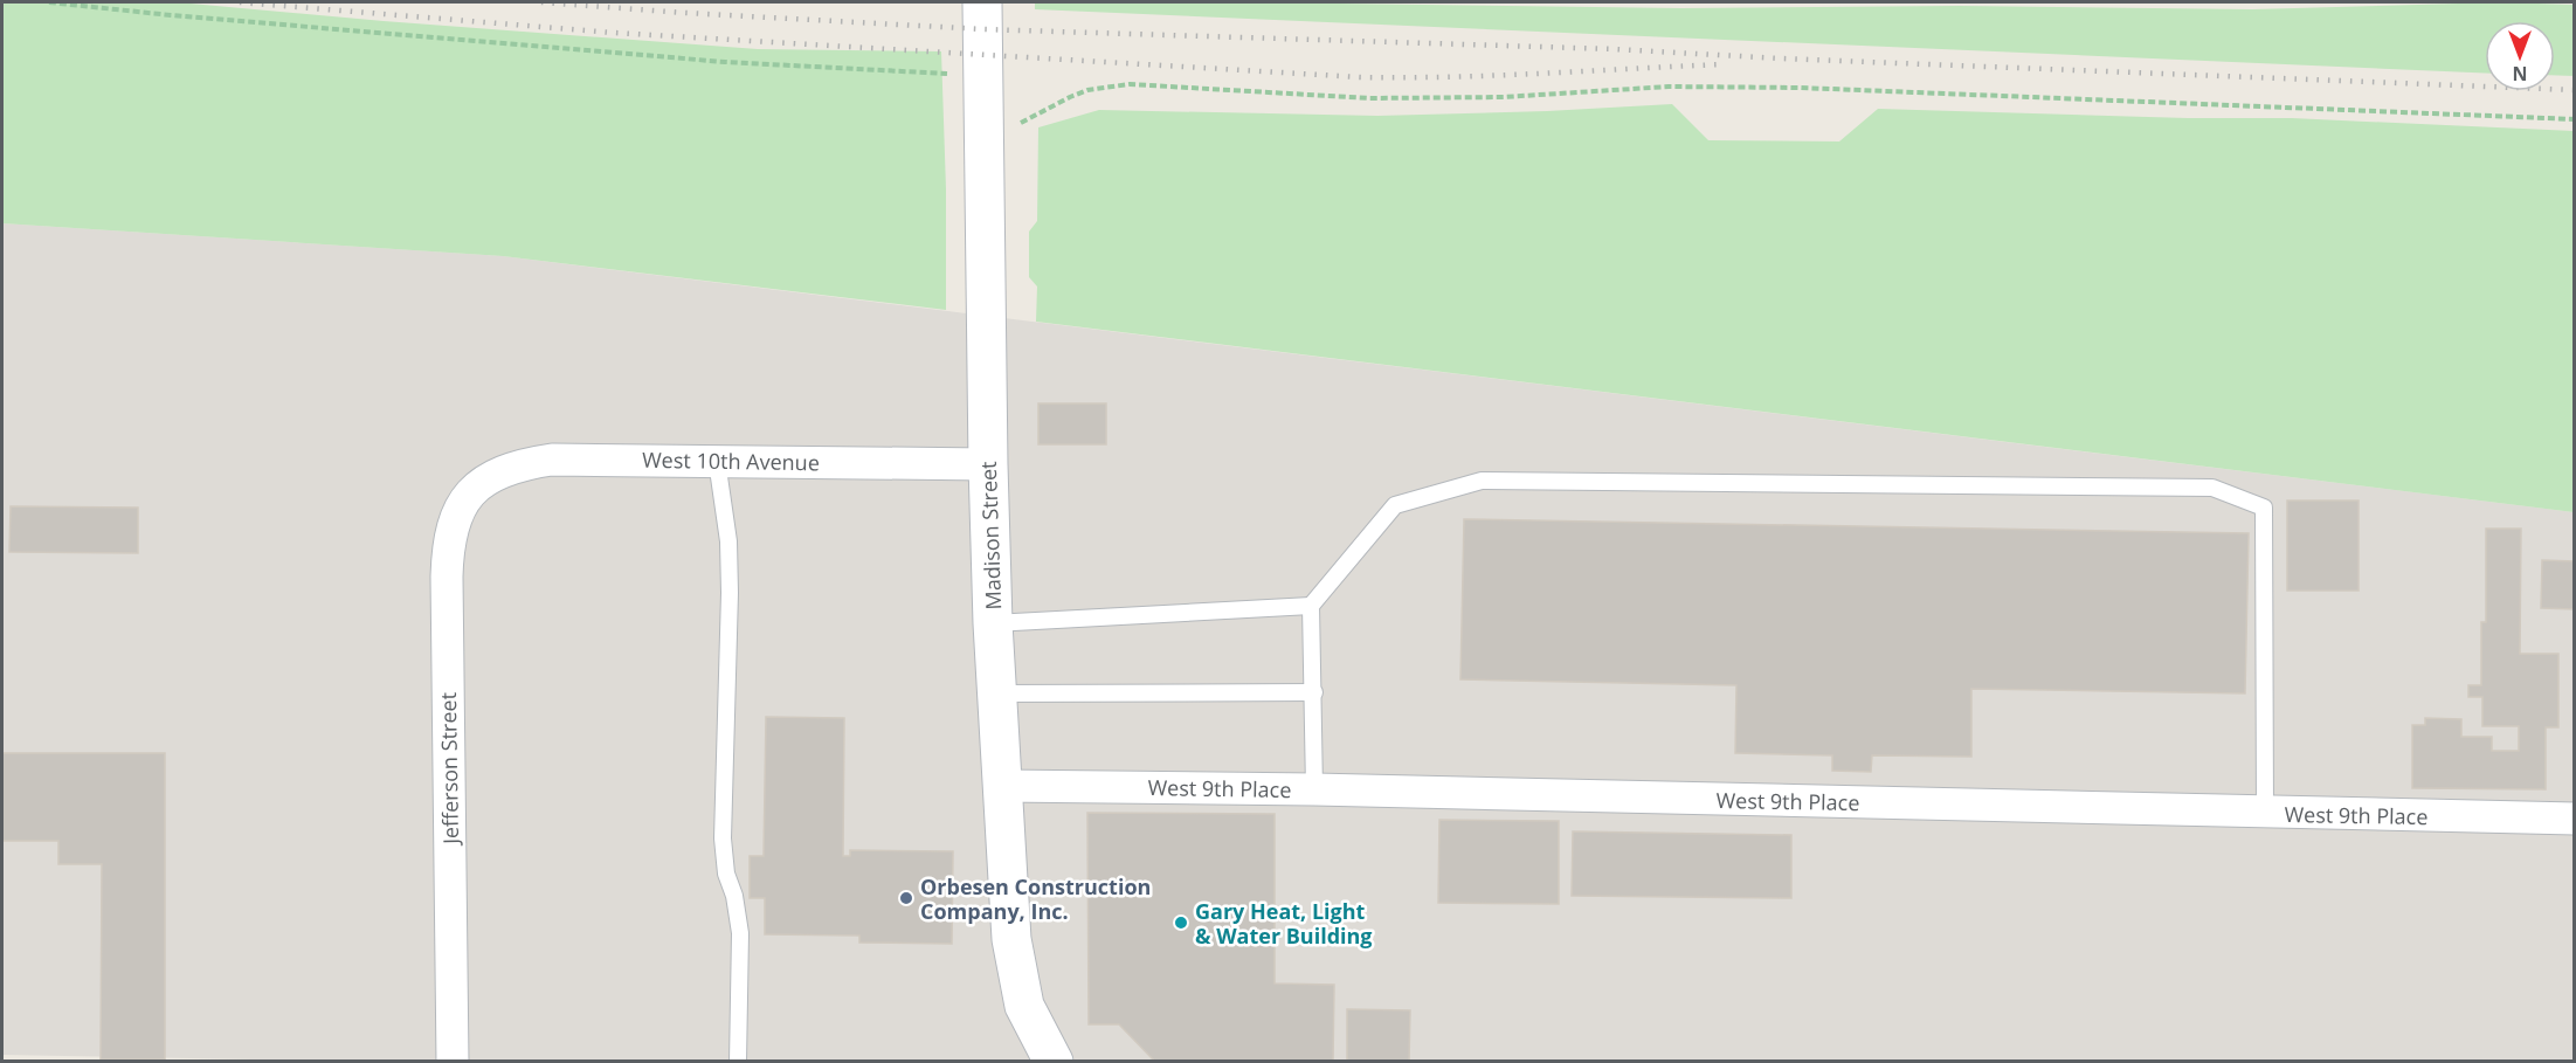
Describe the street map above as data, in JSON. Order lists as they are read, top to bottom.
{
  "streets": {
    "street": [
      "West 10th Avenue",
      "Madison Street",
      "Jefferson Street",
      "West 9th Place"
    ]
  },
  "crossings": [
    ["West 10th Avenue", "Madison Street"],
    ["West 10th Avenue", "Jefferson Street"],
    ["Madison Street", "West 9th Place"]
  ],
  "places": ["Orbesen Construction Company, Inc.", "Gary Heat, Light & Water Building"],
  "north": "bottom"
}
